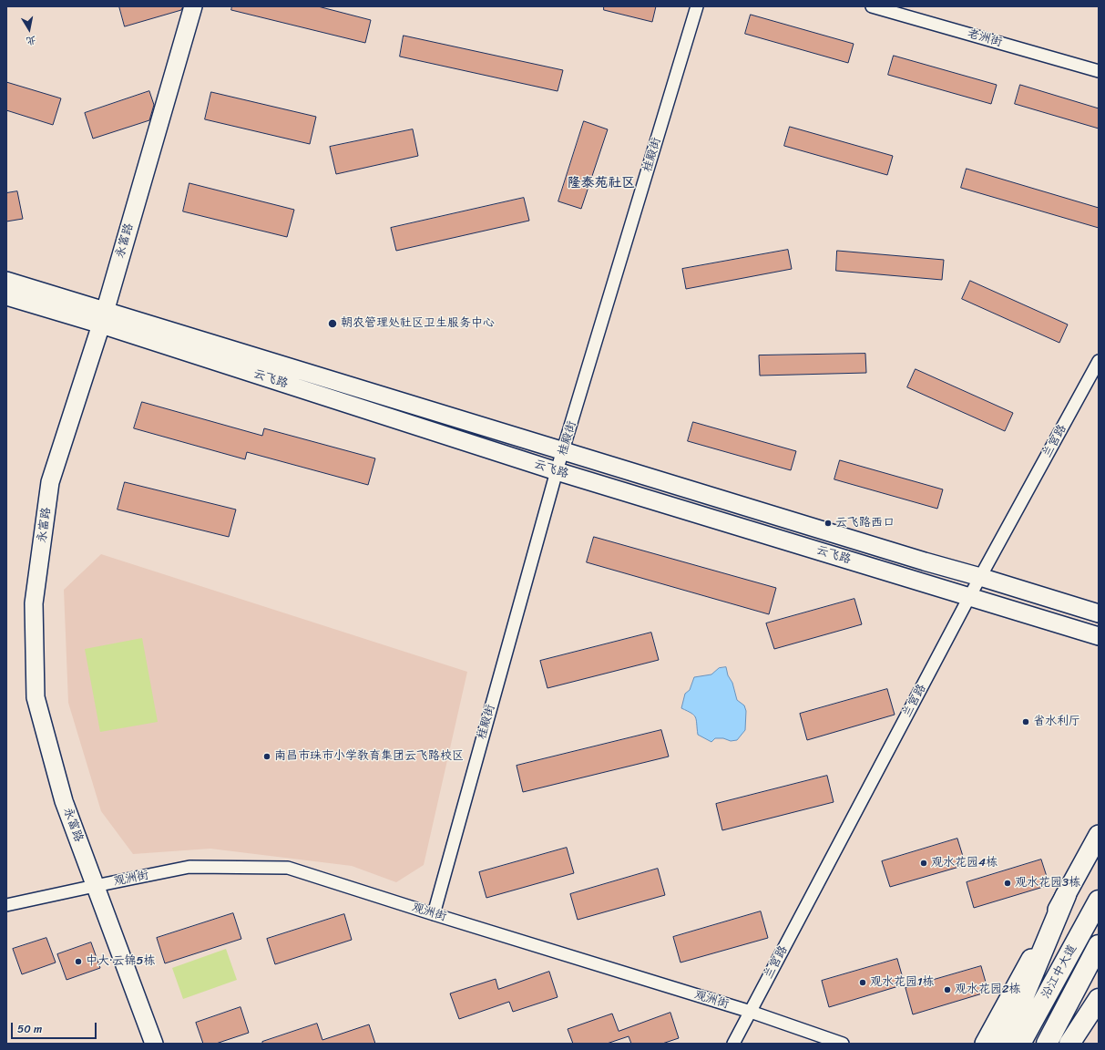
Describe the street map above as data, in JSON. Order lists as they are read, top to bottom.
{
  "streets": {
    "highway": ["沿江中大道"],
    "main road": ["永富路", "云飞路"],
    "street": [
      "老洲街",
      "桂殿街",
      "兰宫路",
      "观洲街"
    ]
  },
  "crossings": [
    ["桂殿街", "云飞路"],
    ["桂殿街", "观洲街"],
    ["永富路", "云飞路"],
    ["永富路", "观洲街"],
    ["云飞路", "兰宫路"],
    ["兰宫路", "观洲街"]
  ],
  "districts": ["隆泰苑社区"],
  "places": [
    "朝农管理处社区卫生服务中心",
    "云飞路西口",
    "省水利厅",
    "南昌市珠市小学教育集团云飞路校区",
    "观水花园4栋",
    "观水花园3栋",
    "中大·云锦5栋",
    "观水花园1栋",
    "观水花园2栋"
  ],
  "scale_bar": "50 m",
  "north": "bottom"
}
